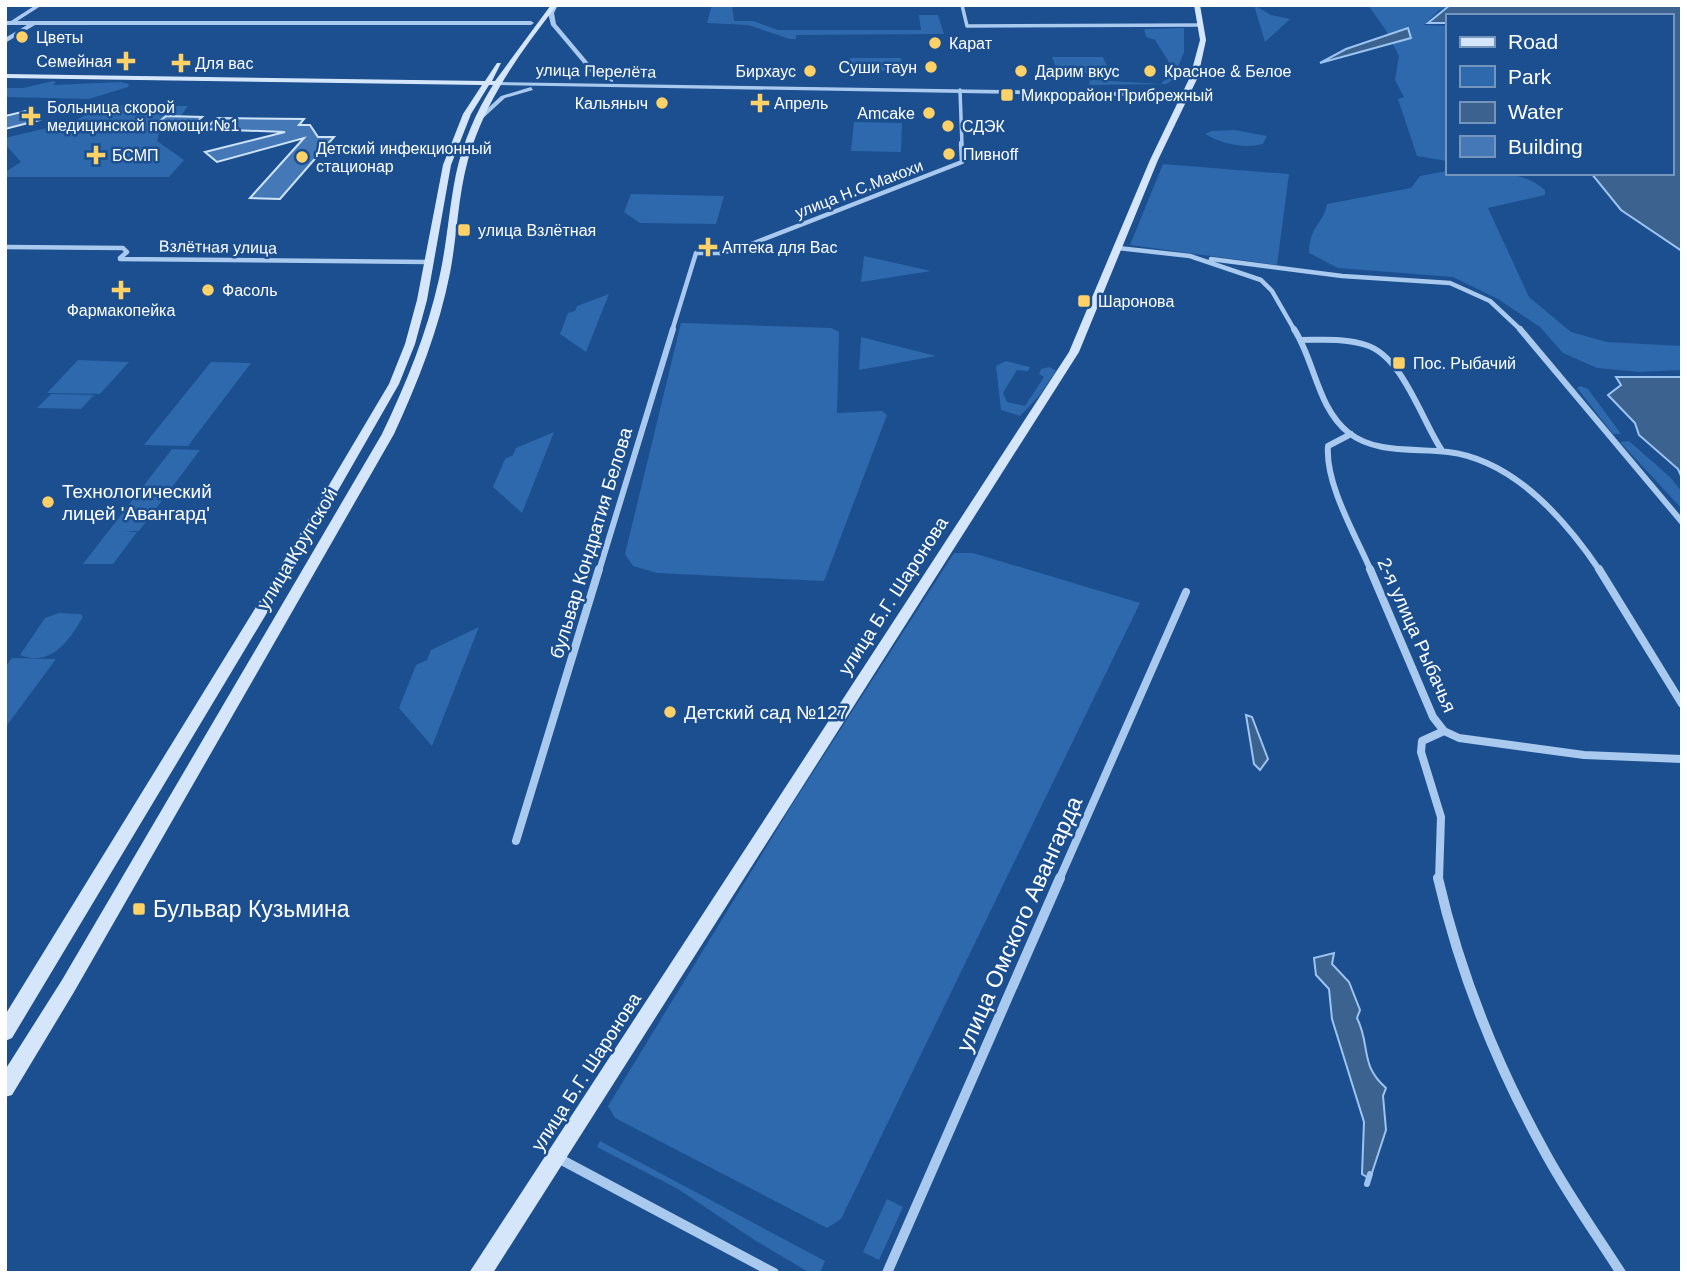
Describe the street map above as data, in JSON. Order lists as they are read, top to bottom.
{
  "streets": {
    "main road": ["улица Перелёта", "улица Крупской", "улица Б.Г. Шаронова"],
    "street": [
      "улица Н.С.Макохи",
      "Взлётная улица",
      "бульвар Кондратия Белова",
      "2-я улица Рыбачья",
      "улица Омского Авангарда"
    ]
  },
  "crossings": [
    ["улица Перелёта", "улица Н.С.Макохи"],
    ["улица Перелёта", "улица Крупской"],
    ["улица Перелёта", "улица Б.Г. Шаронова"],
    ["улица Н.С.Макохи", "бульвар Кондратия Белова"],
    ["Взлётная улица", "улица Крупской"]
  ],
  "places": {
    "other": [
      "Цветы",
      "Карат",
      "Суши таун",
      "Бирхаус",
      "Дарим вкус",
      "Красное & Белое",
      "Кальяныч",
      "Amcake",
      "СДЭК",
      "Пивнoff",
      "Детский инфекционный стационар",
      "Фасоль",
      "Технологический лицей 'Авангард'",
      "Детский сад №127"
    ],
    "health": [
      "Семейная",
      "Для вас",
      "Апрель",
      "Больница скорой медицинской помощи №1",
      "БСМП",
      "Аптека для Вас",
      "Фармакопейка"
    ],
    "transit": [
      "Микрорайон Прибрежный",
      "улица Взлётная",
      "Шаронова",
      "Пос. Рыбачий",
      "Бульвар Кузьмина"
    ]
  },
  "legend": [
    "Road",
    "Park",
    "Water",
    "Building"
  ]
}
